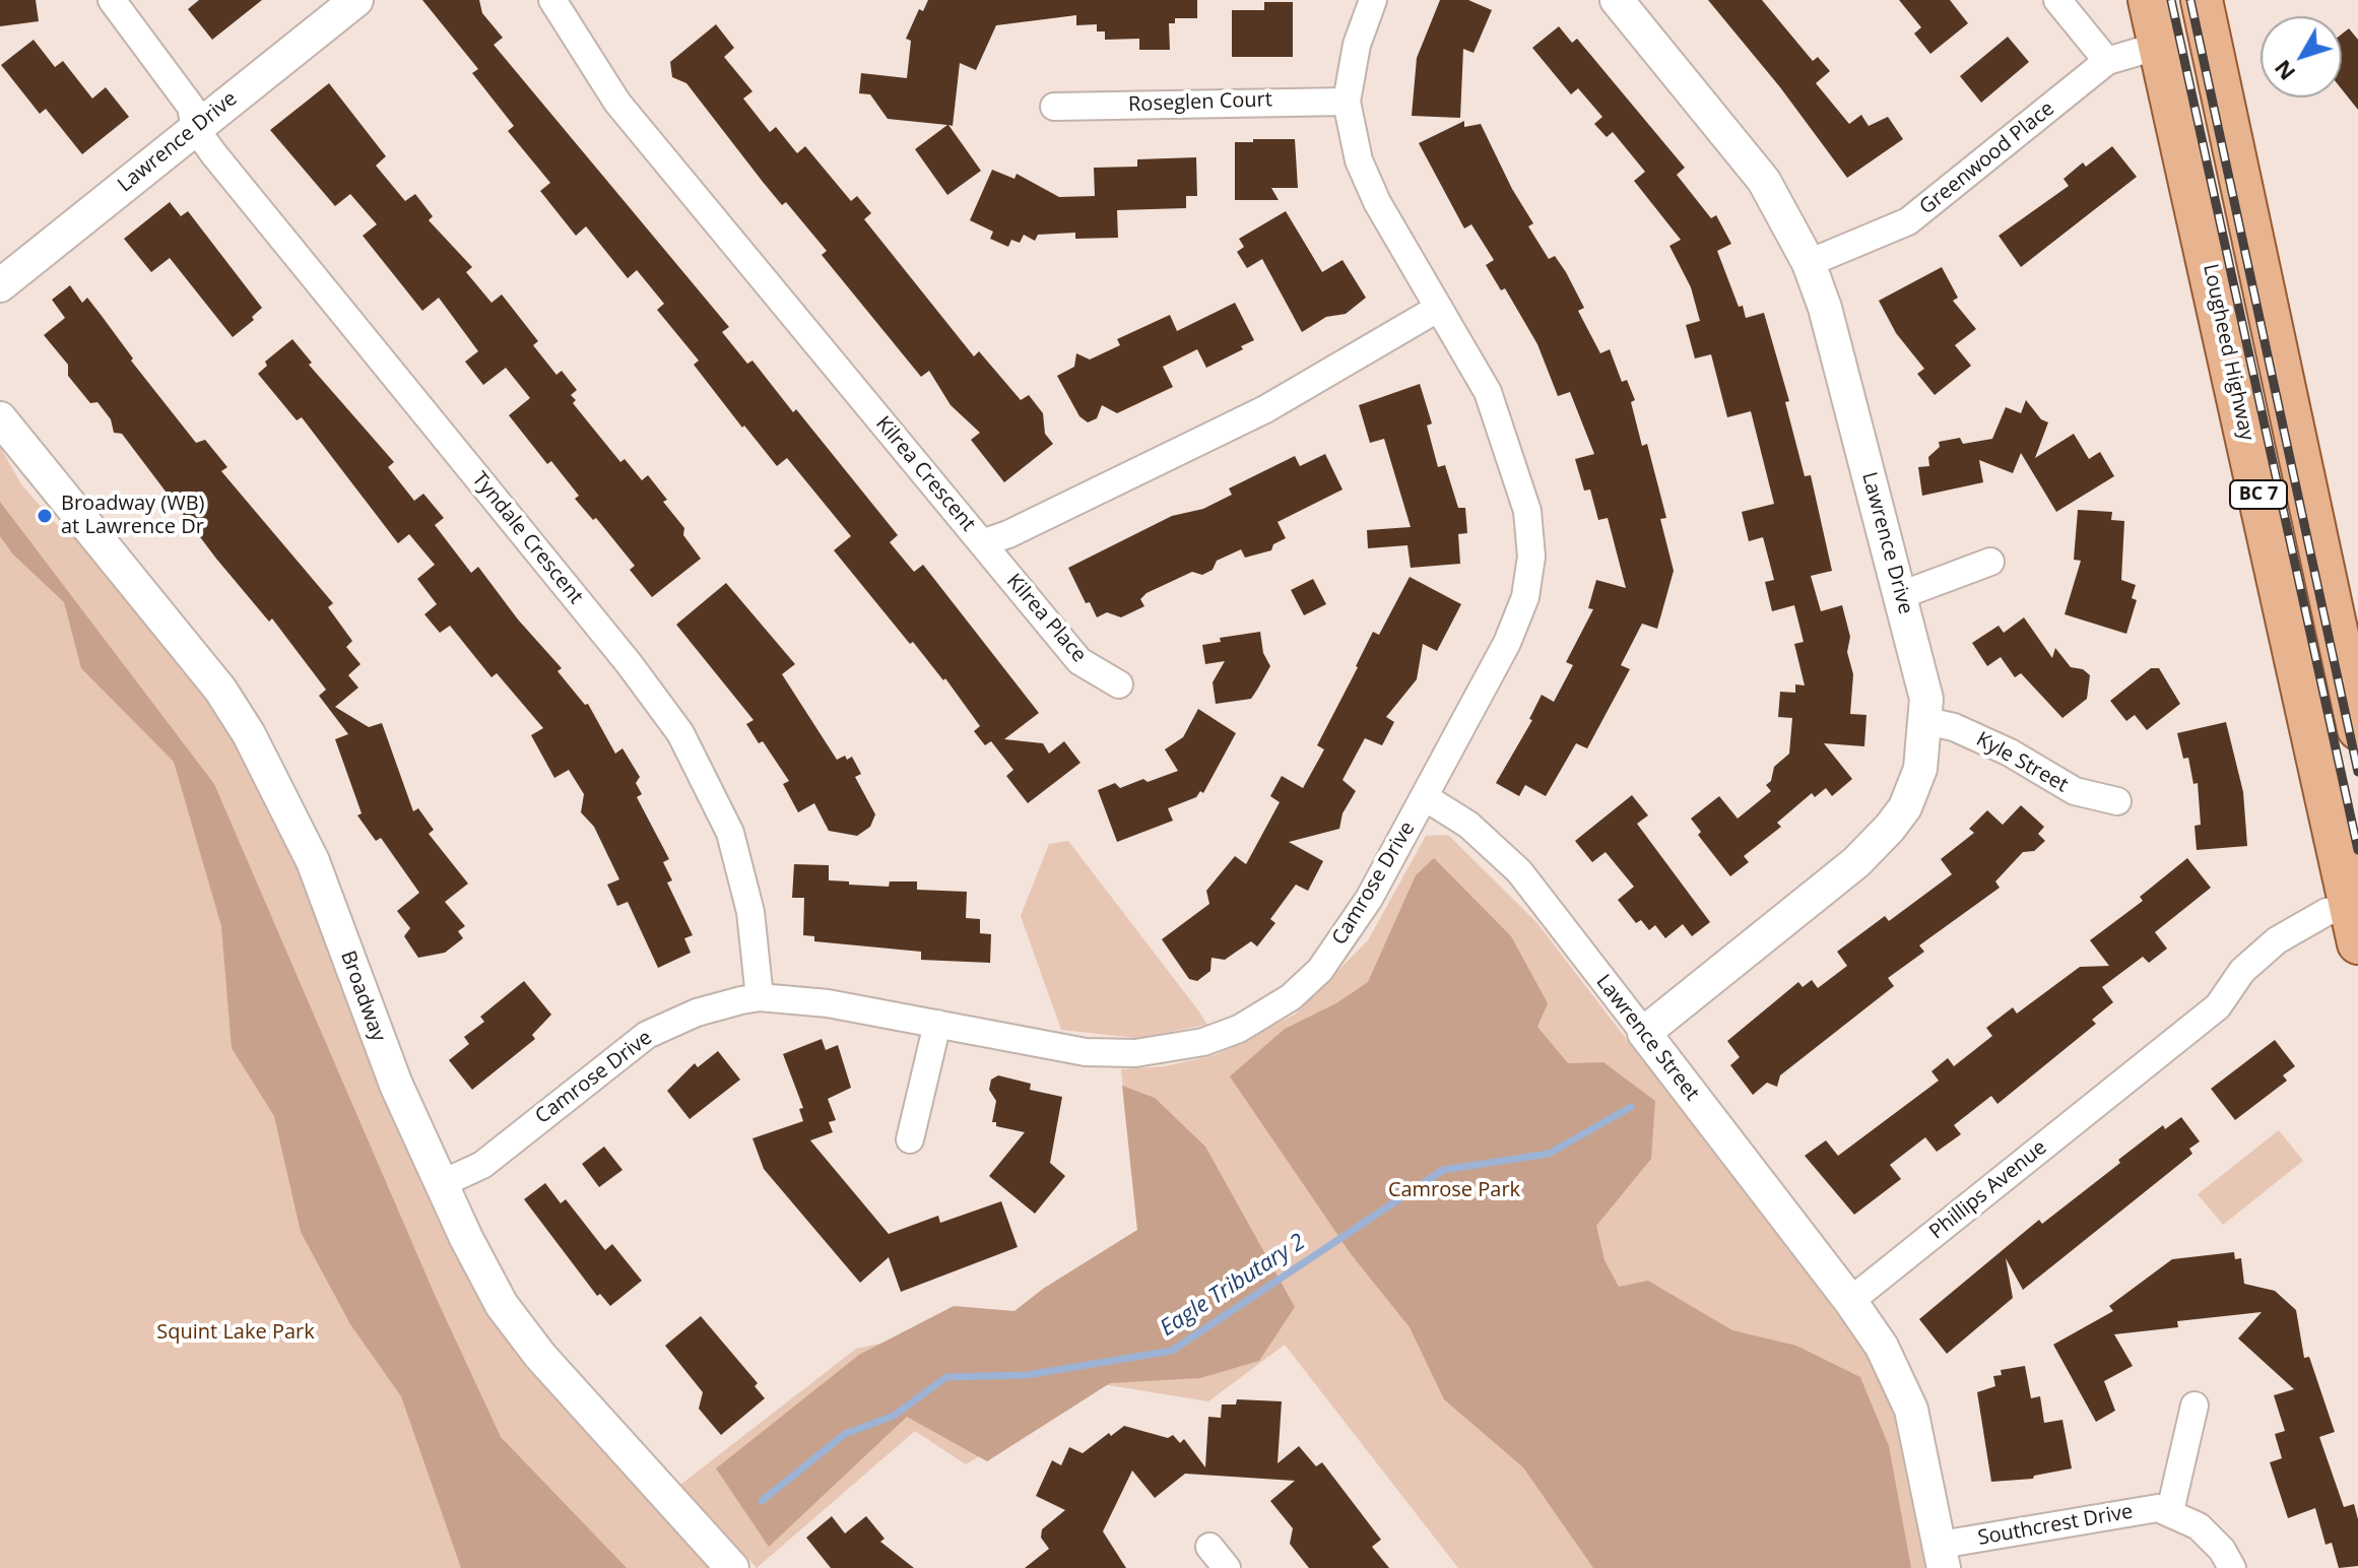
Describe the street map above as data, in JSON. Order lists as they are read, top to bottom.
{
  "streets": {
    "main road": ["Lougheed Highway", "BC 7"],
    "street": [
      "Roseglen Court",
      "Lawrence Drive",
      "Greenwood Place",
      "Kilrea Crescent",
      "Tyndale Crescent",
      "Kilrea Place",
      "Kyle Street",
      "Camrose Drive",
      "Broadway",
      "Lawrence Street",
      "Phillips Avenue",
      "Southcrest Drive"
    ]
  },
  "crossings": [
    ["Roseglen Court", "Camrose Drive"],
    ["Lawrence Drive", "Greenwood Place"],
    ["Lawrence Drive", "Tyndale Crescent"],
    ["Lawrence Drive", "Kyle Street"],
    ["Lawrence Drive", "Lawrence Street"],
    ["Greenwood Place", "Lougheed Highway"],
    ["Lougheed Highway", "Phillips Avenue"],
    ["Kilrea Crescent", "Kilrea Place"],
    ["Kilrea Crescent", "Camrose Drive"],
    ["Tyndale Crescent", "Camrose Drive"],
    ["Camrose Drive", "Broadway"],
    ["Camrose Drive", "Lawrence Street"],
    ["Lawrence Street", "Phillips Avenue"]
  ],
  "water": ["Eagle Tributary 2"],
  "parks": ["Camrose Park", "Squint Lake Park"],
  "places": ["Broadway (WB) at Lawrence Dr"],
  "north": "bottom left"
}
